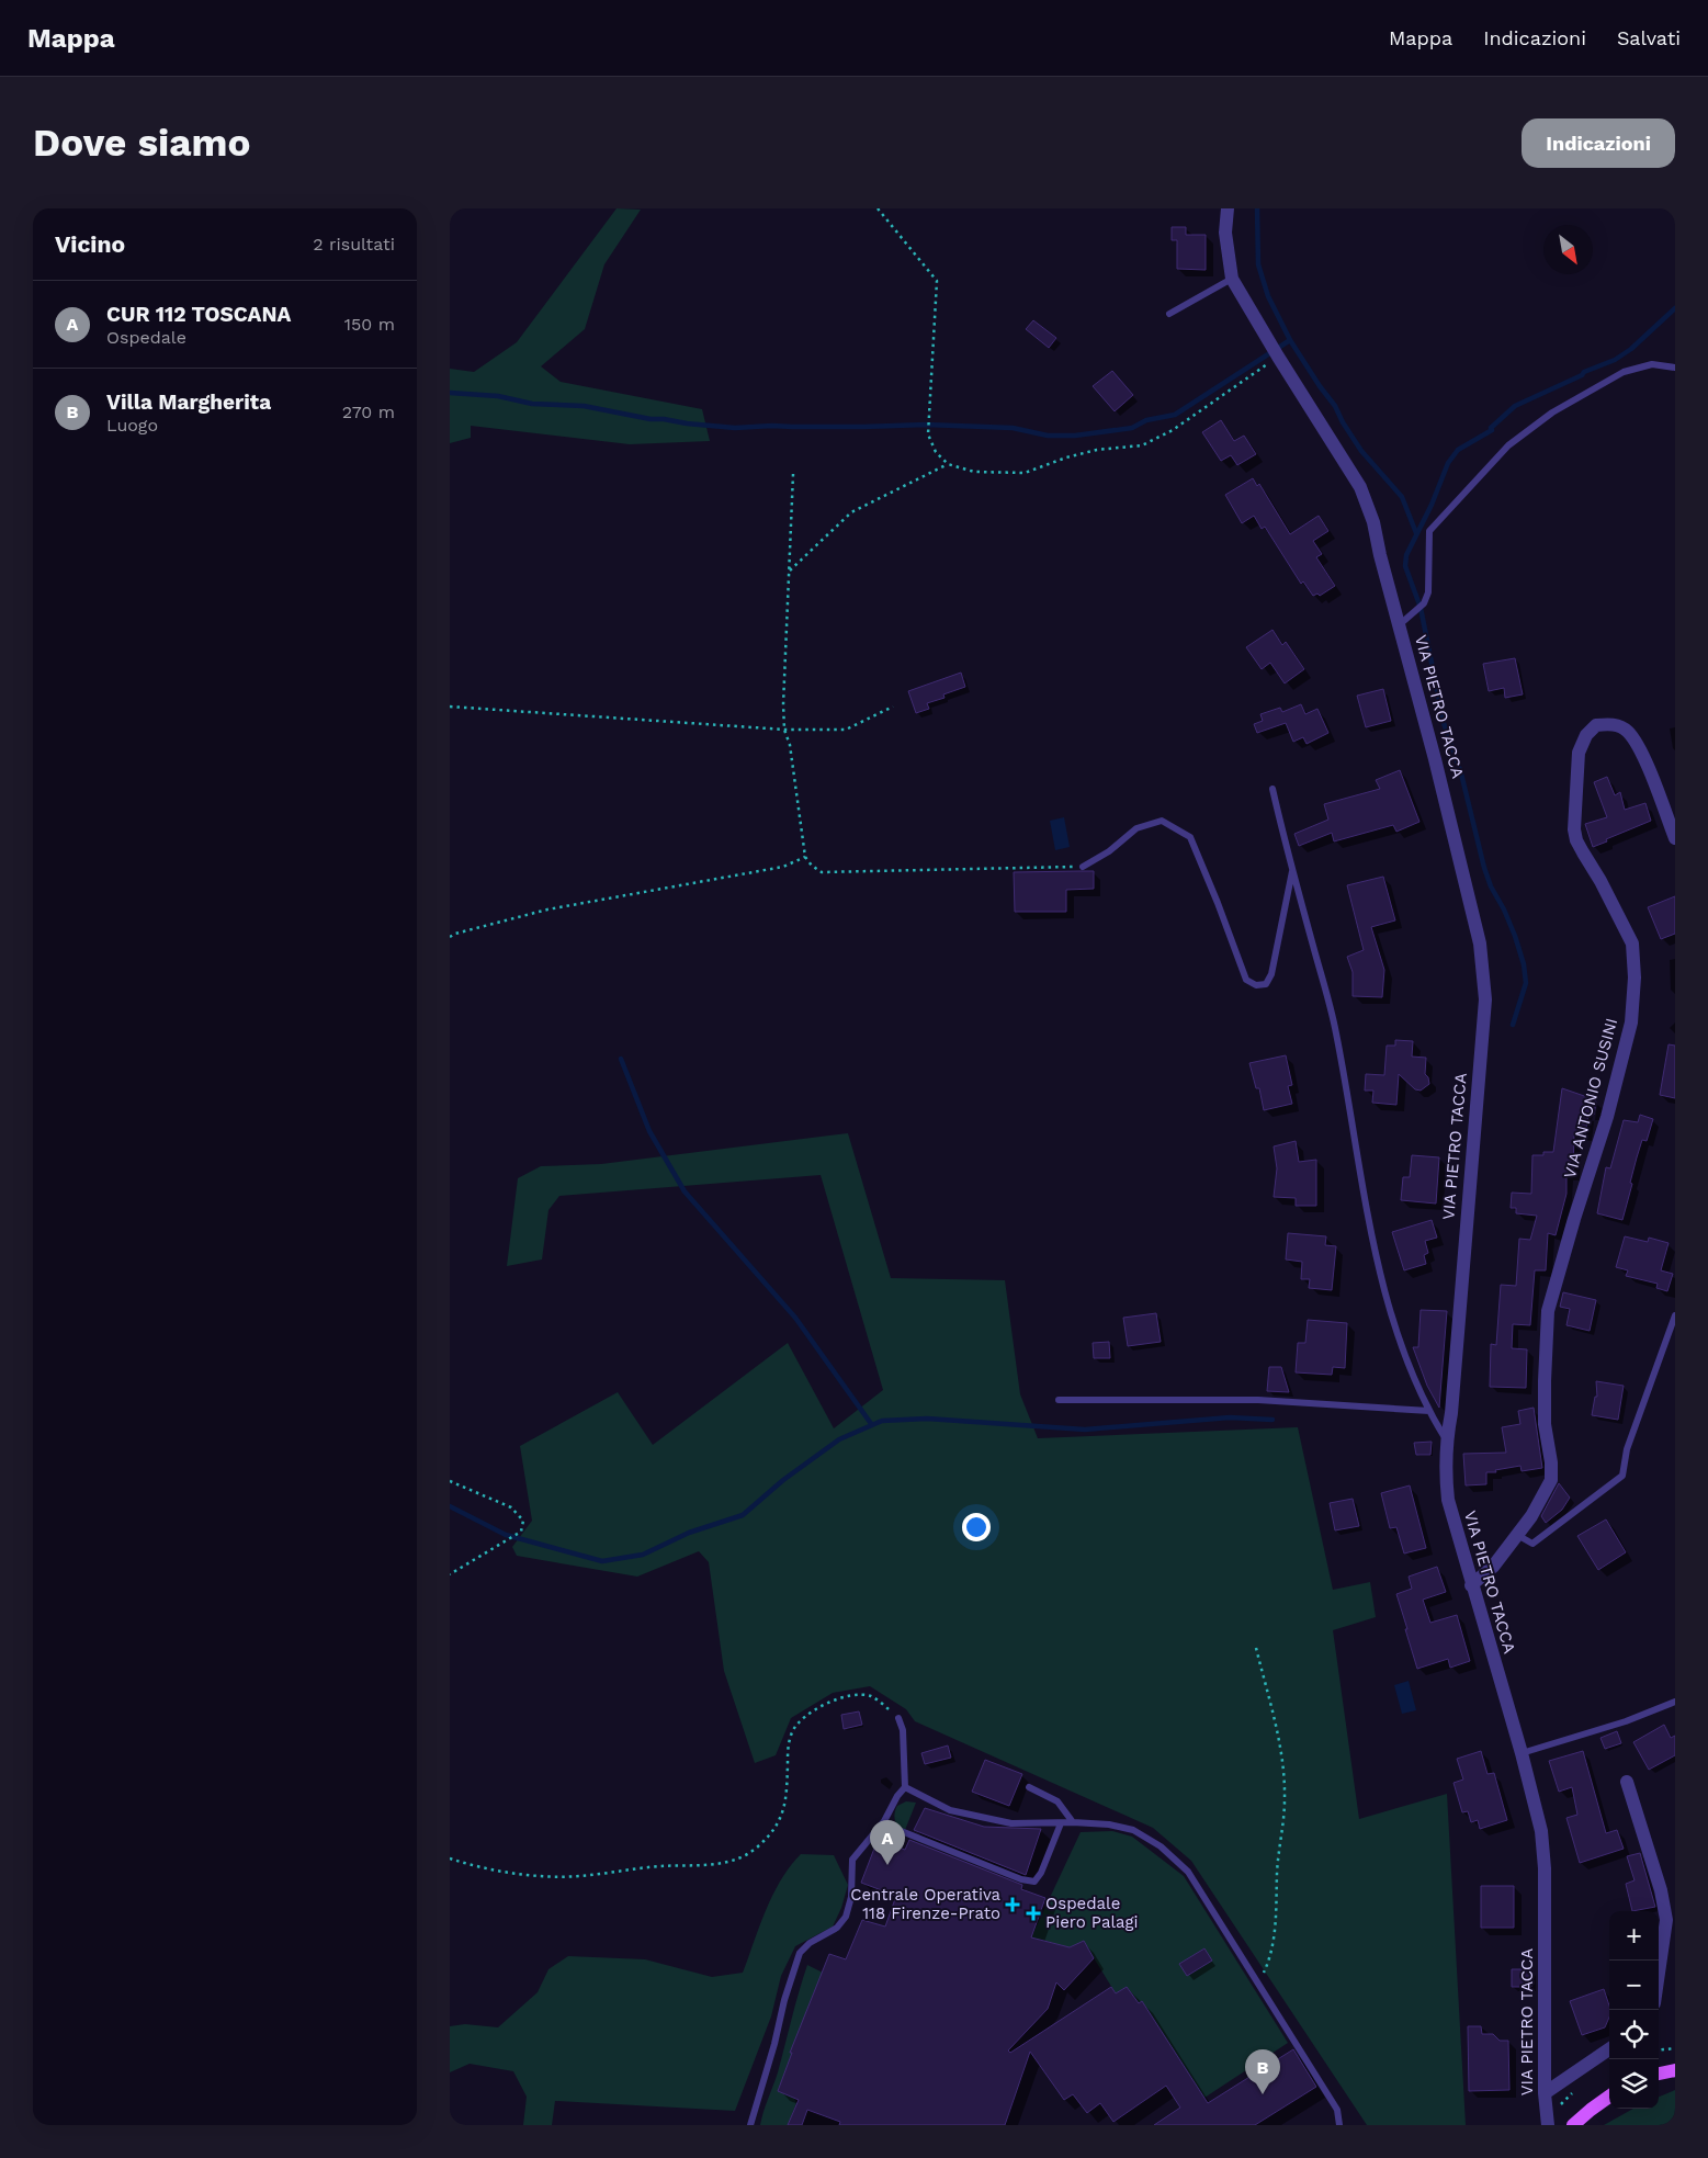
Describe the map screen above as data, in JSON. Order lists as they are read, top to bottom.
{
  "streets": {
    "street": ["VIA PIETRO TACCA", "VIA ANTONIO SUSINI"]
  },
  "crossings": [
    ["VIA PIETRO TACCA", "VIA ANTONIO SUSINI"]
  ],
  "places": {
    "health": ["Centrale Operativa 118 Firenze-Prato", "Ospedale Piero Palagi"]
  },
  "north": "bottom right",
  "page": {
    "header": "Mappa",
    "nav": ["Mappa", "Indicazioni", "Salvati"],
    "buttons": "Indicazioni",
    "title": "Dove siamo",
    "heading": ["Vicino", "2 risultati"],
    "list": [
      {
        "mark": "A",
        "name": "CUR 112 TOSCANA",
        "note": "Ospedale",
        "value": "150 m"
      },
      {
        "mark": "B",
        "name": "Villa Margherita",
        "note": "Luogo",
        "value": "270 m"
      }
    ],
    "pins": ["A", "B"],
    "map_buttons": ["+", "−"]
  }
}
